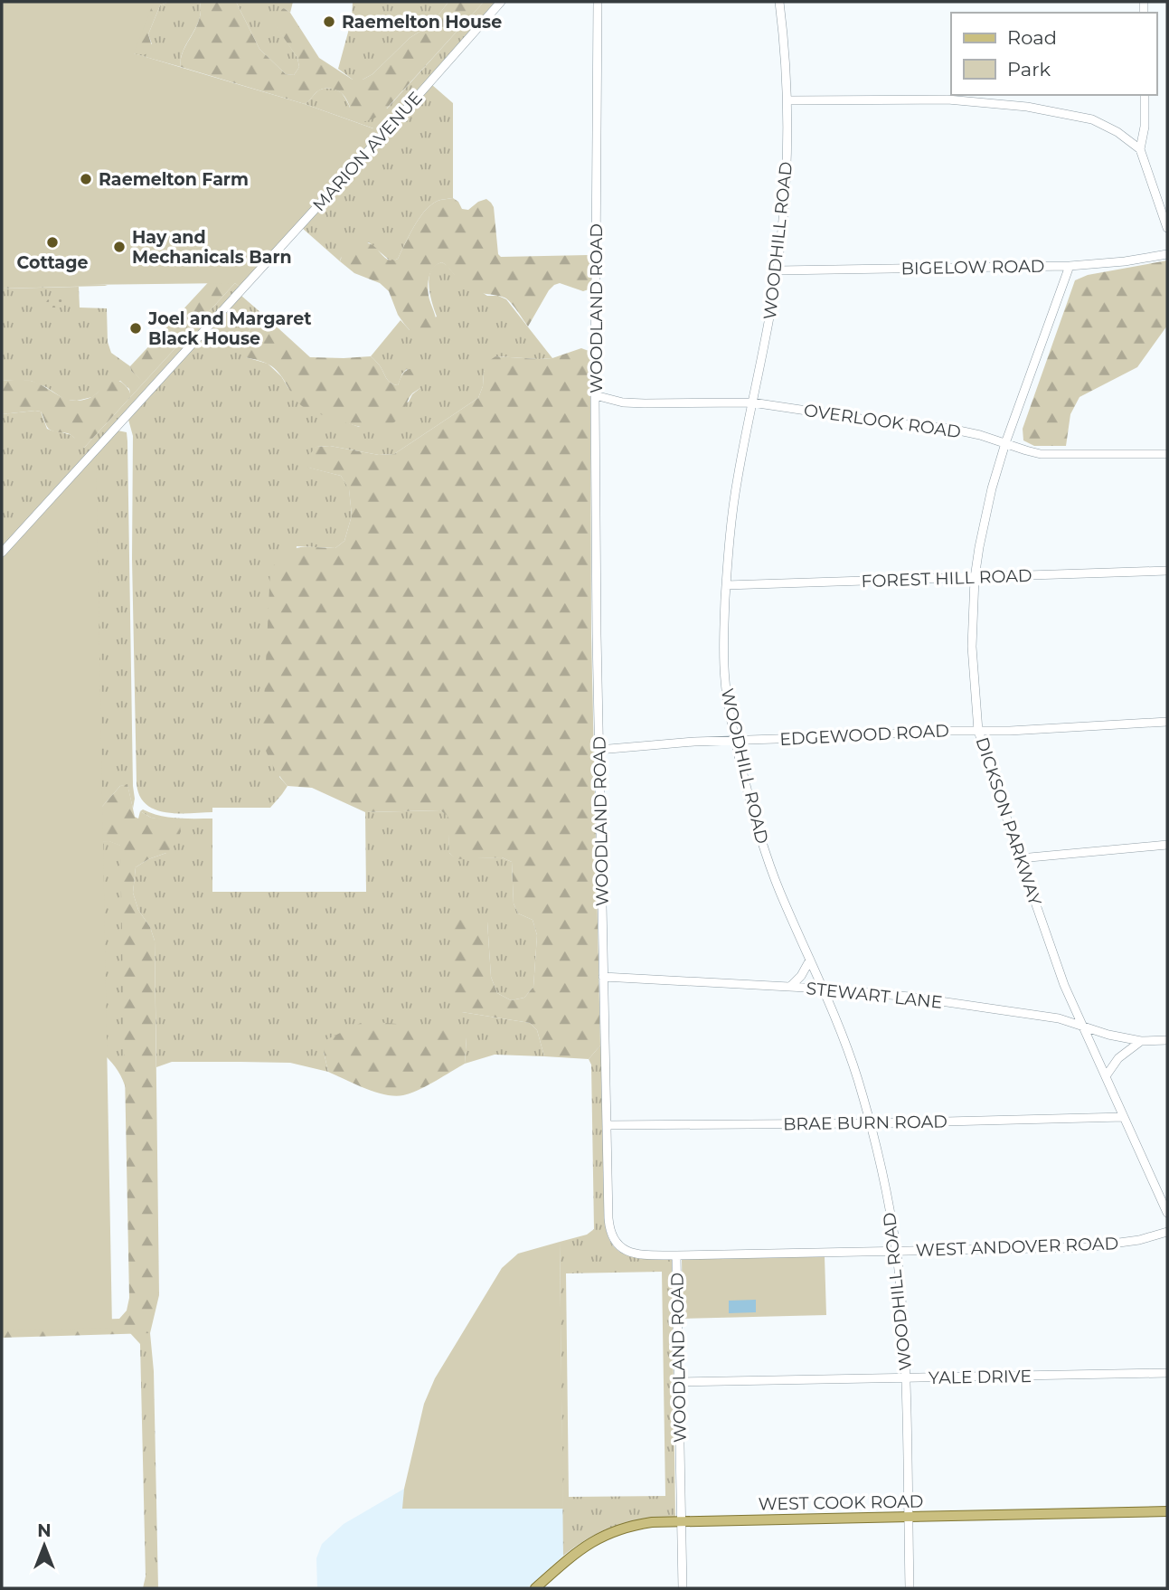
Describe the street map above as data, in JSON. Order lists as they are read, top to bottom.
{
  "streets": {
    "main road": ["WEST COOK ROAD"],
    "street": [
      "MARION AVENUE",
      "WOODHILL ROAD",
      "BIGELOW ROAD",
      "WOODLAND ROAD",
      "OVERLOOK ROAD",
      "FOREST HILL ROAD",
      "EDGEWOOD ROAD",
      "DICKSON PARKWAY",
      "STEWART LANE",
      "BRAE BURN ROAD",
      "WEST ANDOVER ROAD",
      "YALE DRIVE"
    ]
  },
  "crossings": [
    ["WOODHILL ROAD", "BIGELOW ROAD"],
    ["WOODHILL ROAD", "OVERLOOK ROAD"],
    ["WOODHILL ROAD", "FOREST HILL ROAD"],
    ["WOODHILL ROAD", "EDGEWOOD ROAD"],
    ["WOODHILL ROAD", "STEWART LANE"],
    ["WOODHILL ROAD", "BRAE BURN ROAD"],
    ["WOODHILL ROAD", "WEST ANDOVER ROAD"],
    ["WOODHILL ROAD", "YALE DRIVE"],
    ["WOODHILL ROAD", "WEST COOK ROAD"],
    ["BIGELOW ROAD", "DICKSON PARKWAY"],
    ["WOODLAND ROAD", "OVERLOOK ROAD"],
    ["WOODLAND ROAD", "EDGEWOOD ROAD"],
    ["WOODLAND ROAD", "STEWART LANE"],
    ["WOODLAND ROAD", "BRAE BURN ROAD"],
    ["WOODLAND ROAD", "WEST ANDOVER ROAD"],
    ["WOODLAND ROAD", "YALE DRIVE"],
    ["WOODLAND ROAD", "WEST COOK ROAD"],
    ["OVERLOOK ROAD", "DICKSON PARKWAY"],
    ["FOREST HILL ROAD", "DICKSON PARKWAY"],
    ["EDGEWOOD ROAD", "DICKSON PARKWAY"],
    ["DICKSON PARKWAY", "STEWART LANE"],
    ["DICKSON PARKWAY", "BRAE BURN ROAD"]
  ],
  "places": [
    "Raemelton House",
    "Raemelton Farm",
    "Cottage",
    "Hay and Mechanicals Barn",
    "Joel and Margaret Black House"
  ],
  "legend": ["Road", "Park"],
  "north": "top"
}
